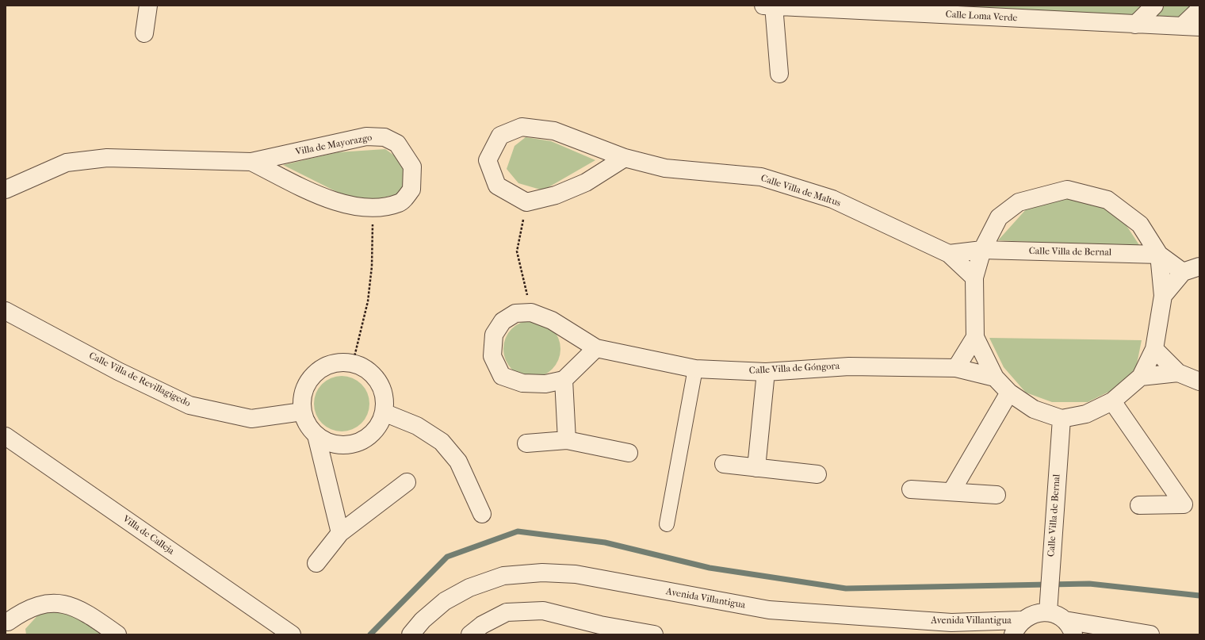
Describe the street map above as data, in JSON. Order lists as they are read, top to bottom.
{
  "streets": {
    "street": [
      "Calle Loma Verde",
      "Villa de Mayorazgo",
      "Calle Villa de Maltus",
      "Calle Villa de Bernal",
      "Calle Villa de Góngora",
      "Calle Villa de Revillagigedo",
      "Villa de Calleja",
      "Avenida Villantigua"
    ]
  }
}
